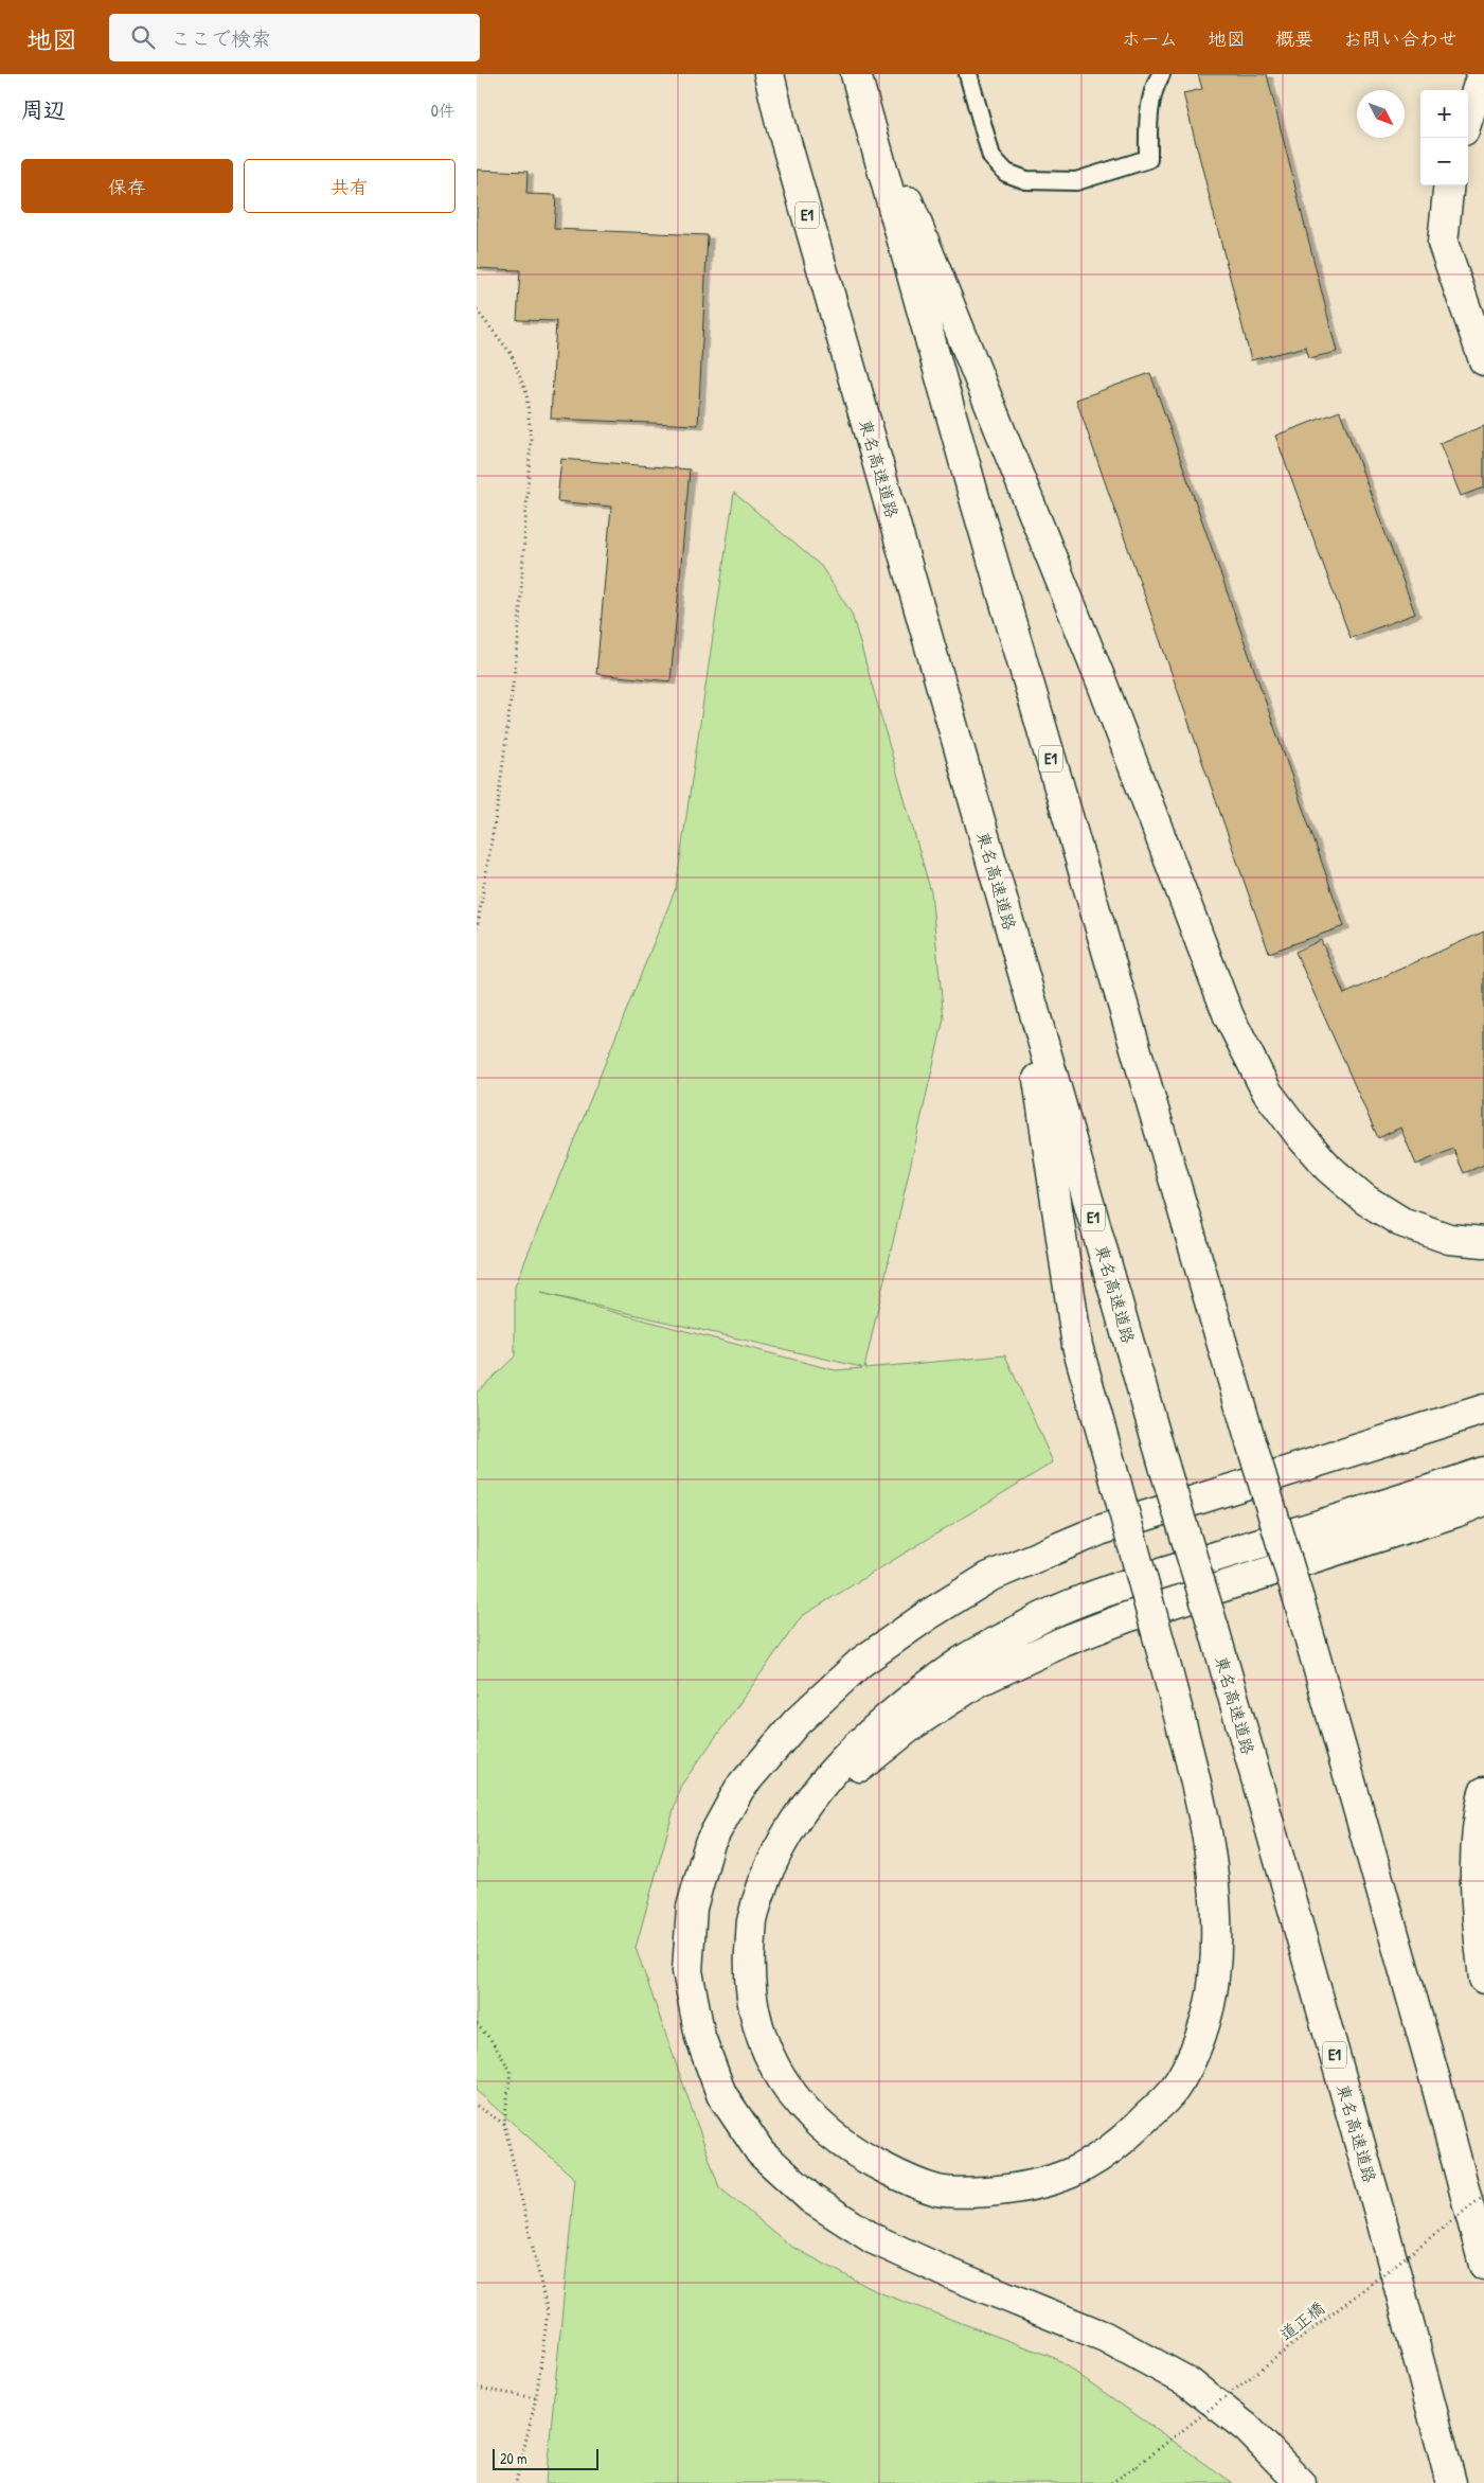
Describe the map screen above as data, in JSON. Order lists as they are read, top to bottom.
{
  "streets": {
    "highway": ["E1", "東名高速道路"],
    "path": ["道正橋"]
  },
  "scale_bar": "20 m",
  "north": "bottom right",
  "page": {
    "header": "地図",
    "search": "ここで検索",
    "nav": [
      "ホーム",
      "地図",
      "概要",
      "お問い合わせ"
    ],
    "heading": ["周辺", "0件"],
    "map_buttons": ["+", "−"],
    "buttons": ["保存", "共有"],
    "scale": "20 m"
  }
}
